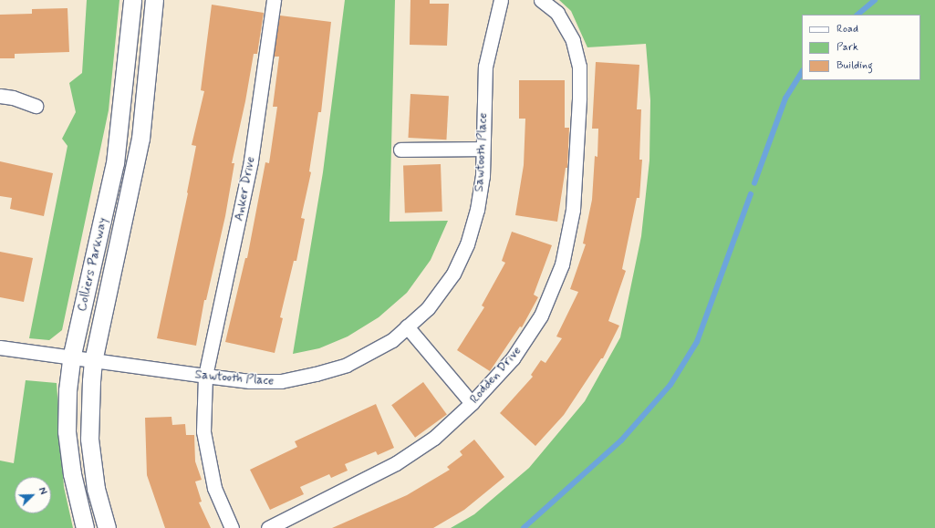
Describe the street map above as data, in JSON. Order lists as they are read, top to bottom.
{
  "streets": {
    "street": [
      "Sawtooth Place",
      "Anker Drive",
      "Colliers Parkway",
      "Rodden Drive"
    ]
  },
  "crossings": [
    ["Sawtooth Place", "Anker Drive"],
    ["Sawtooth Place", "Colliers Parkway"]
  ],
  "legend": ["Road", "Park", "Building"],
  "north": "top right"
}
